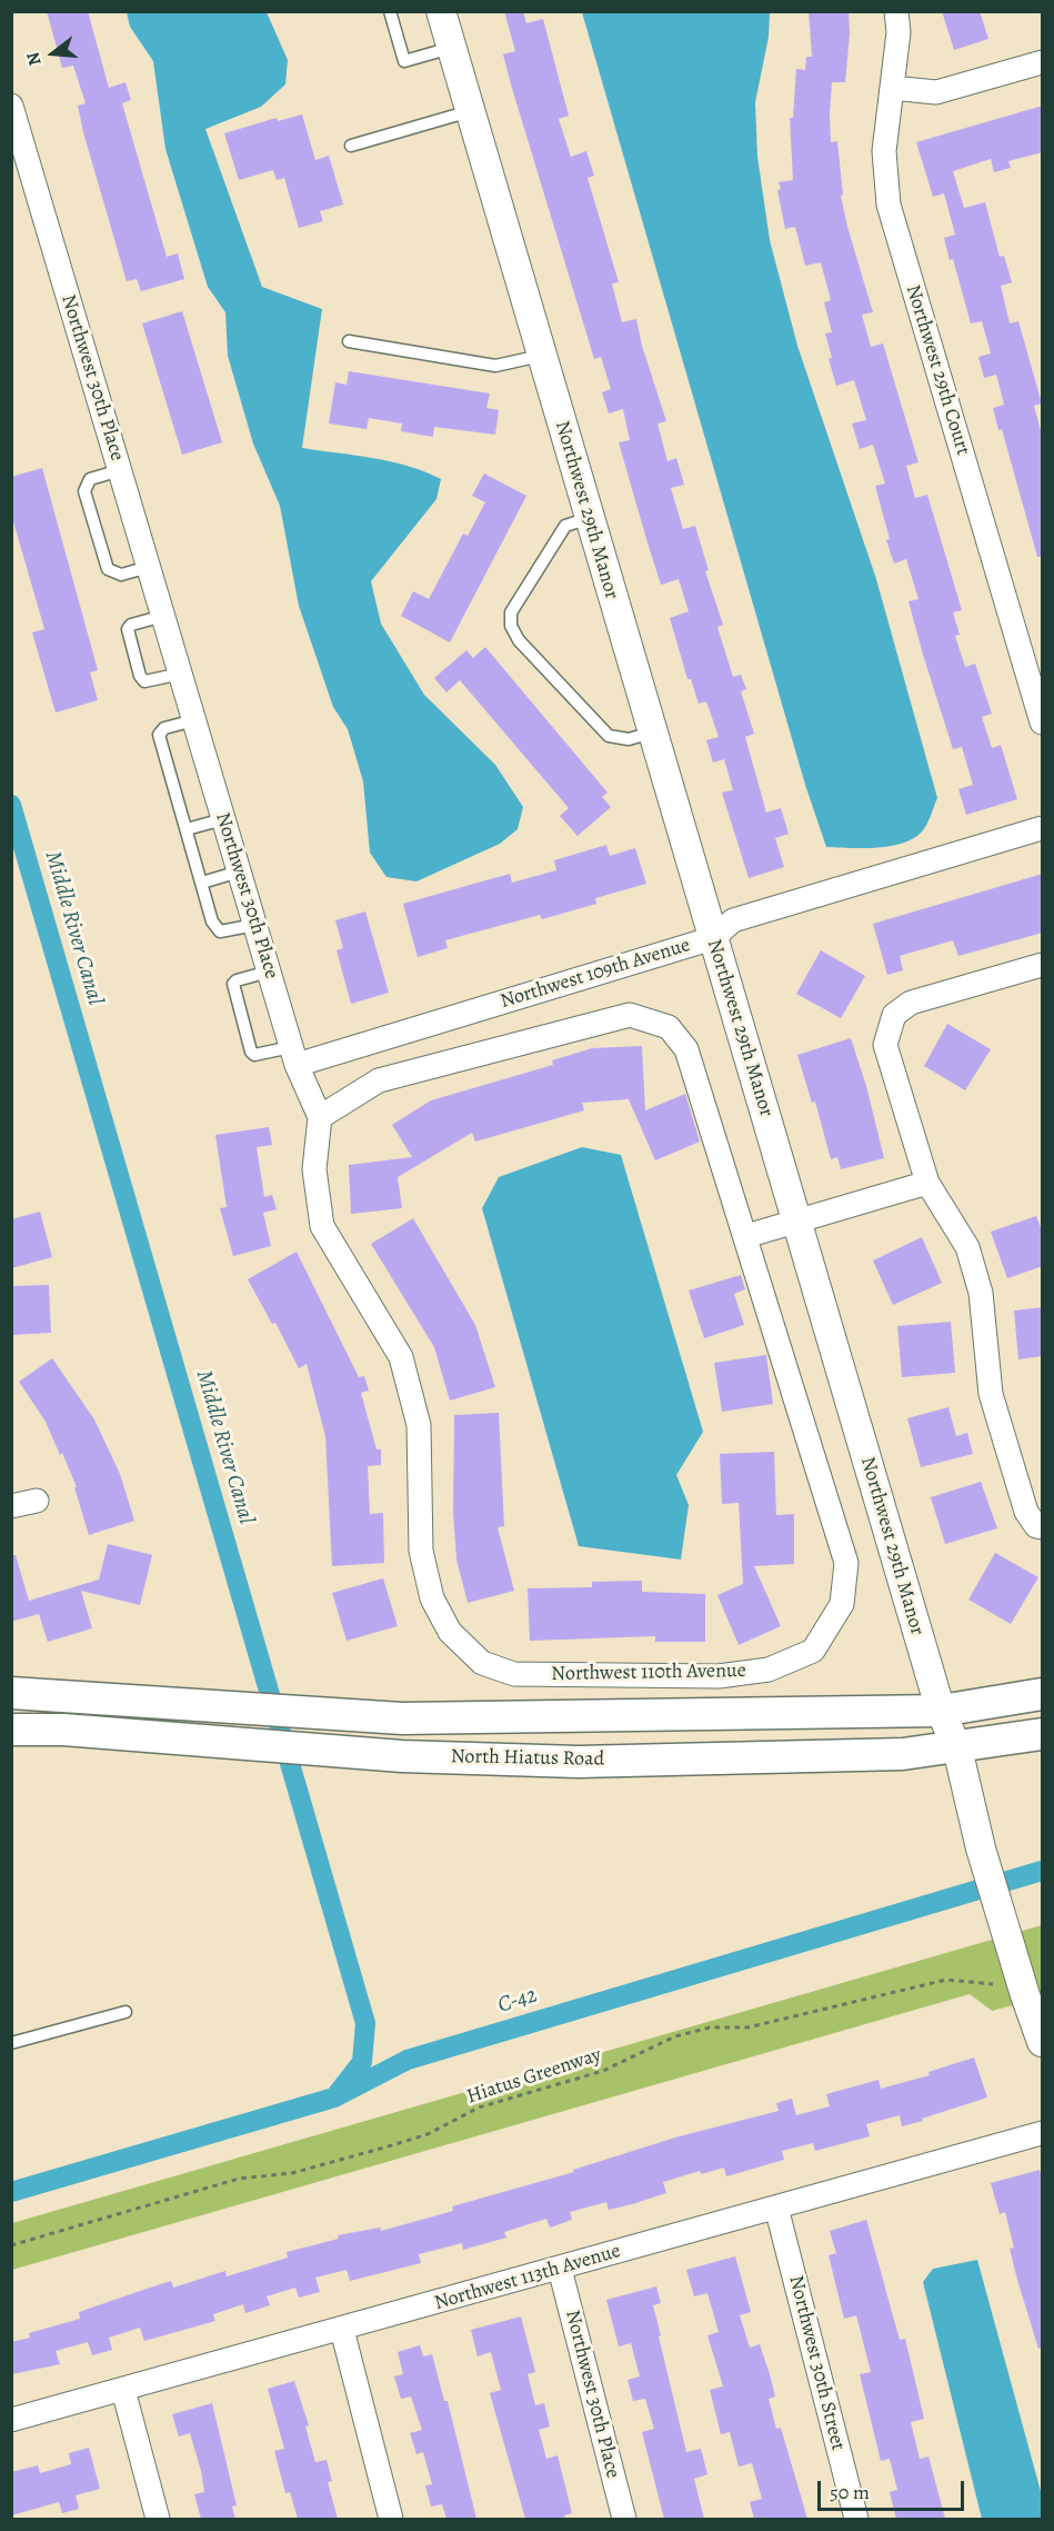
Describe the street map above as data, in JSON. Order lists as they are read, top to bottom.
{
  "streets": {
    "main road": ["North Hiatus Road"],
    "street": [
      "Northwest 29th Court",
      "Northwest 30th Place",
      "Northwest 29th Manor",
      "Northwest 109th Avenue",
      "Northwest 110th Avenue",
      "Northwest 113th Avenue",
      "Northwest 30th Street"
    ],
    "path": ["Hiatus Greenway"]
  },
  "crossings": [
    ["Northwest 30th Place", "Northwest 109th Avenue"],
    ["Northwest 30th Place", "Northwest 110th Avenue"],
    ["Northwest 30th Place", "Northwest 113th Avenue"],
    ["Northwest 29th Manor", "Northwest 109th Avenue"],
    ["Northwest 29th Manor", "North Hiatus Road"],
    ["Northwest 113th Avenue", "Northwest 30th Street"]
  ],
  "water": ["Middle River Canal", "C-42"],
  "scale_bar": "50 m",
  "north": "left"
}
